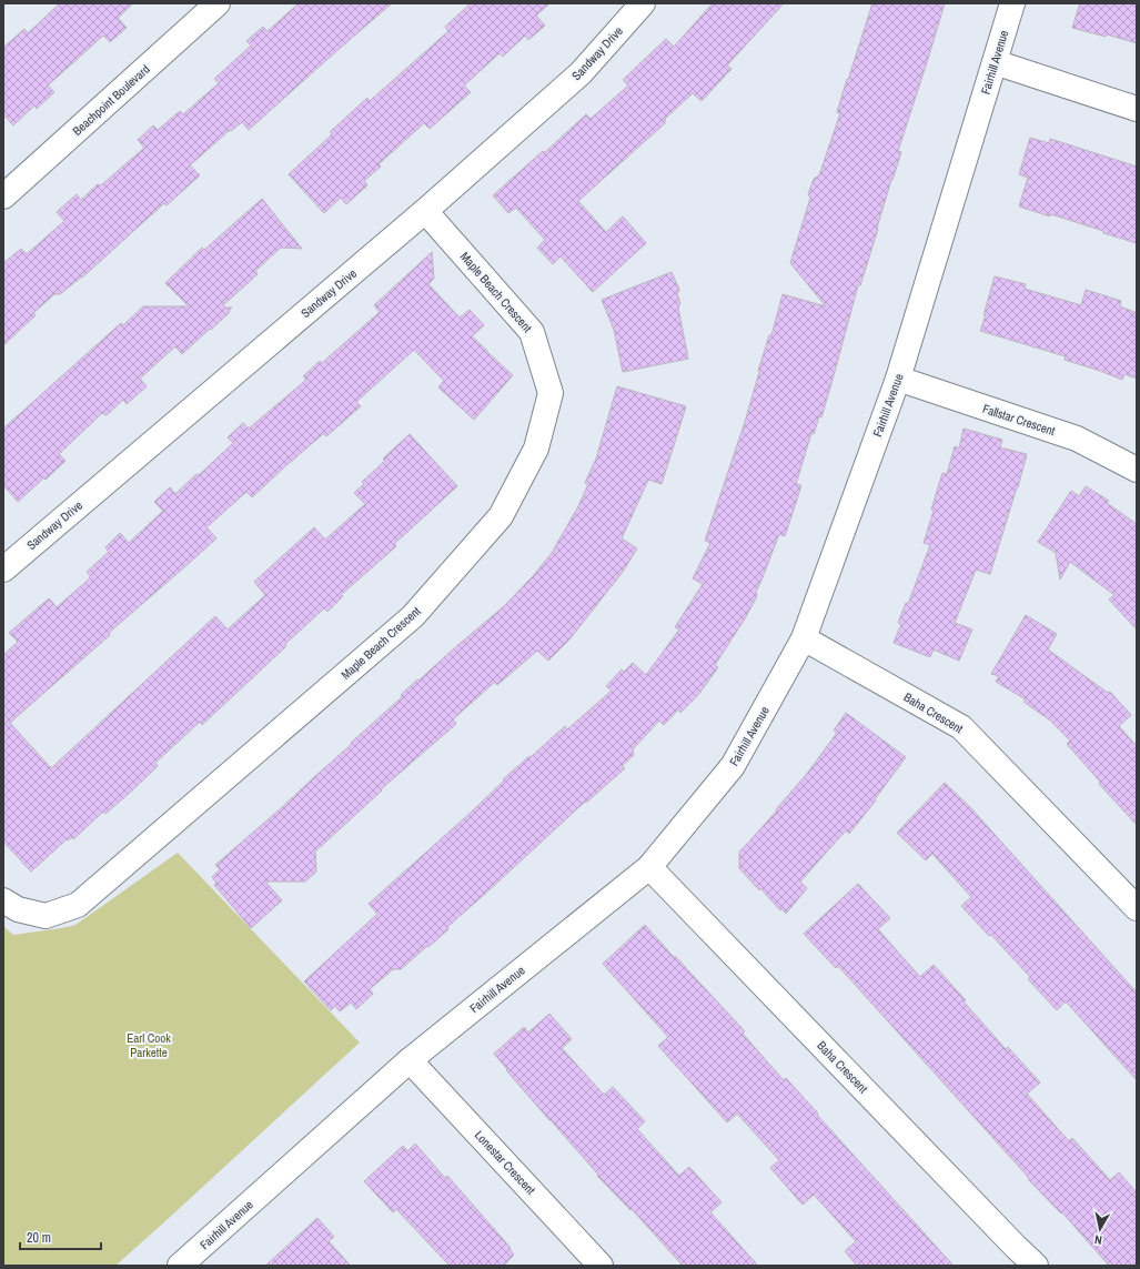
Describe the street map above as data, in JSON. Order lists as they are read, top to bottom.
{
  "streets": {
    "street": [
      "Sandway Drive",
      "Fairhill Avenue",
      "Beachpoint Boulevard",
      "Maple Beach Crescent",
      "Fallstar Crescent",
      "Baha Crescent",
      "Lonestar Crescent"
    ]
  },
  "crossings": [
    ["Sandway Drive", "Maple Beach Crescent"],
    ["Fairhill Avenue", "Fallstar Crescent"],
    ["Fairhill Avenue", "Baha Crescent"],
    ["Fairhill Avenue", "Lonestar Crescent"]
  ],
  "parks": ["Earl Cook Parkette"],
  "scale_bar": "20 m",
  "north": "bottom"
}
